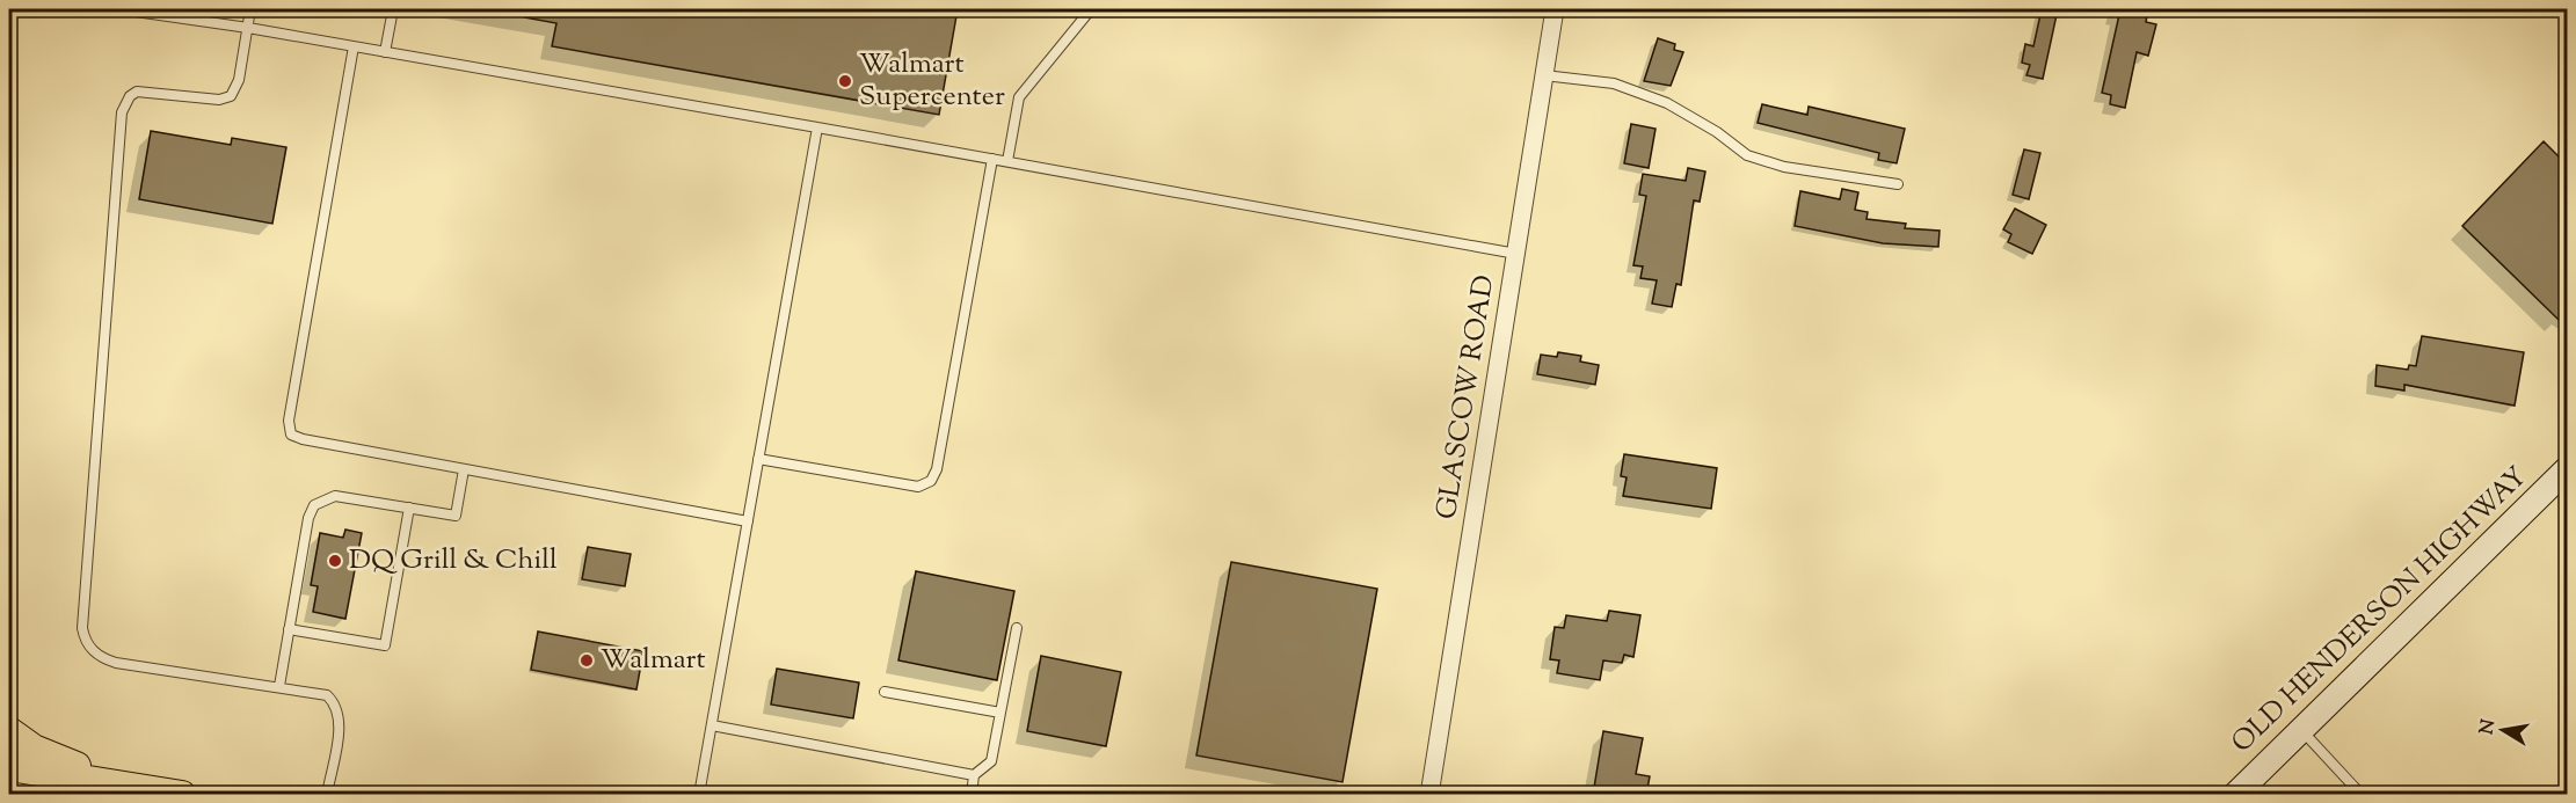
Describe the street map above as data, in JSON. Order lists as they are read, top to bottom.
{
  "streets": {
    "main road": ["OLD HENDERSON HIGHWAY"],
    "street": ["GLASCOW ROAD"]
  },
  "places": ["Walmart Supercenter", "DQ Grill & Chill", "Walmart"],
  "north": "left"
}
